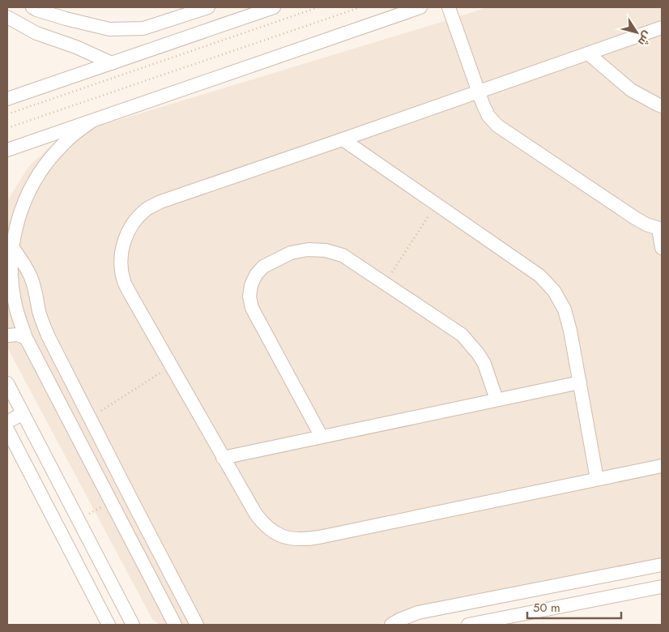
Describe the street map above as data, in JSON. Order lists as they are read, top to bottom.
{
  "scale_bar": "50 m",
  "north": "bottom right"
}
